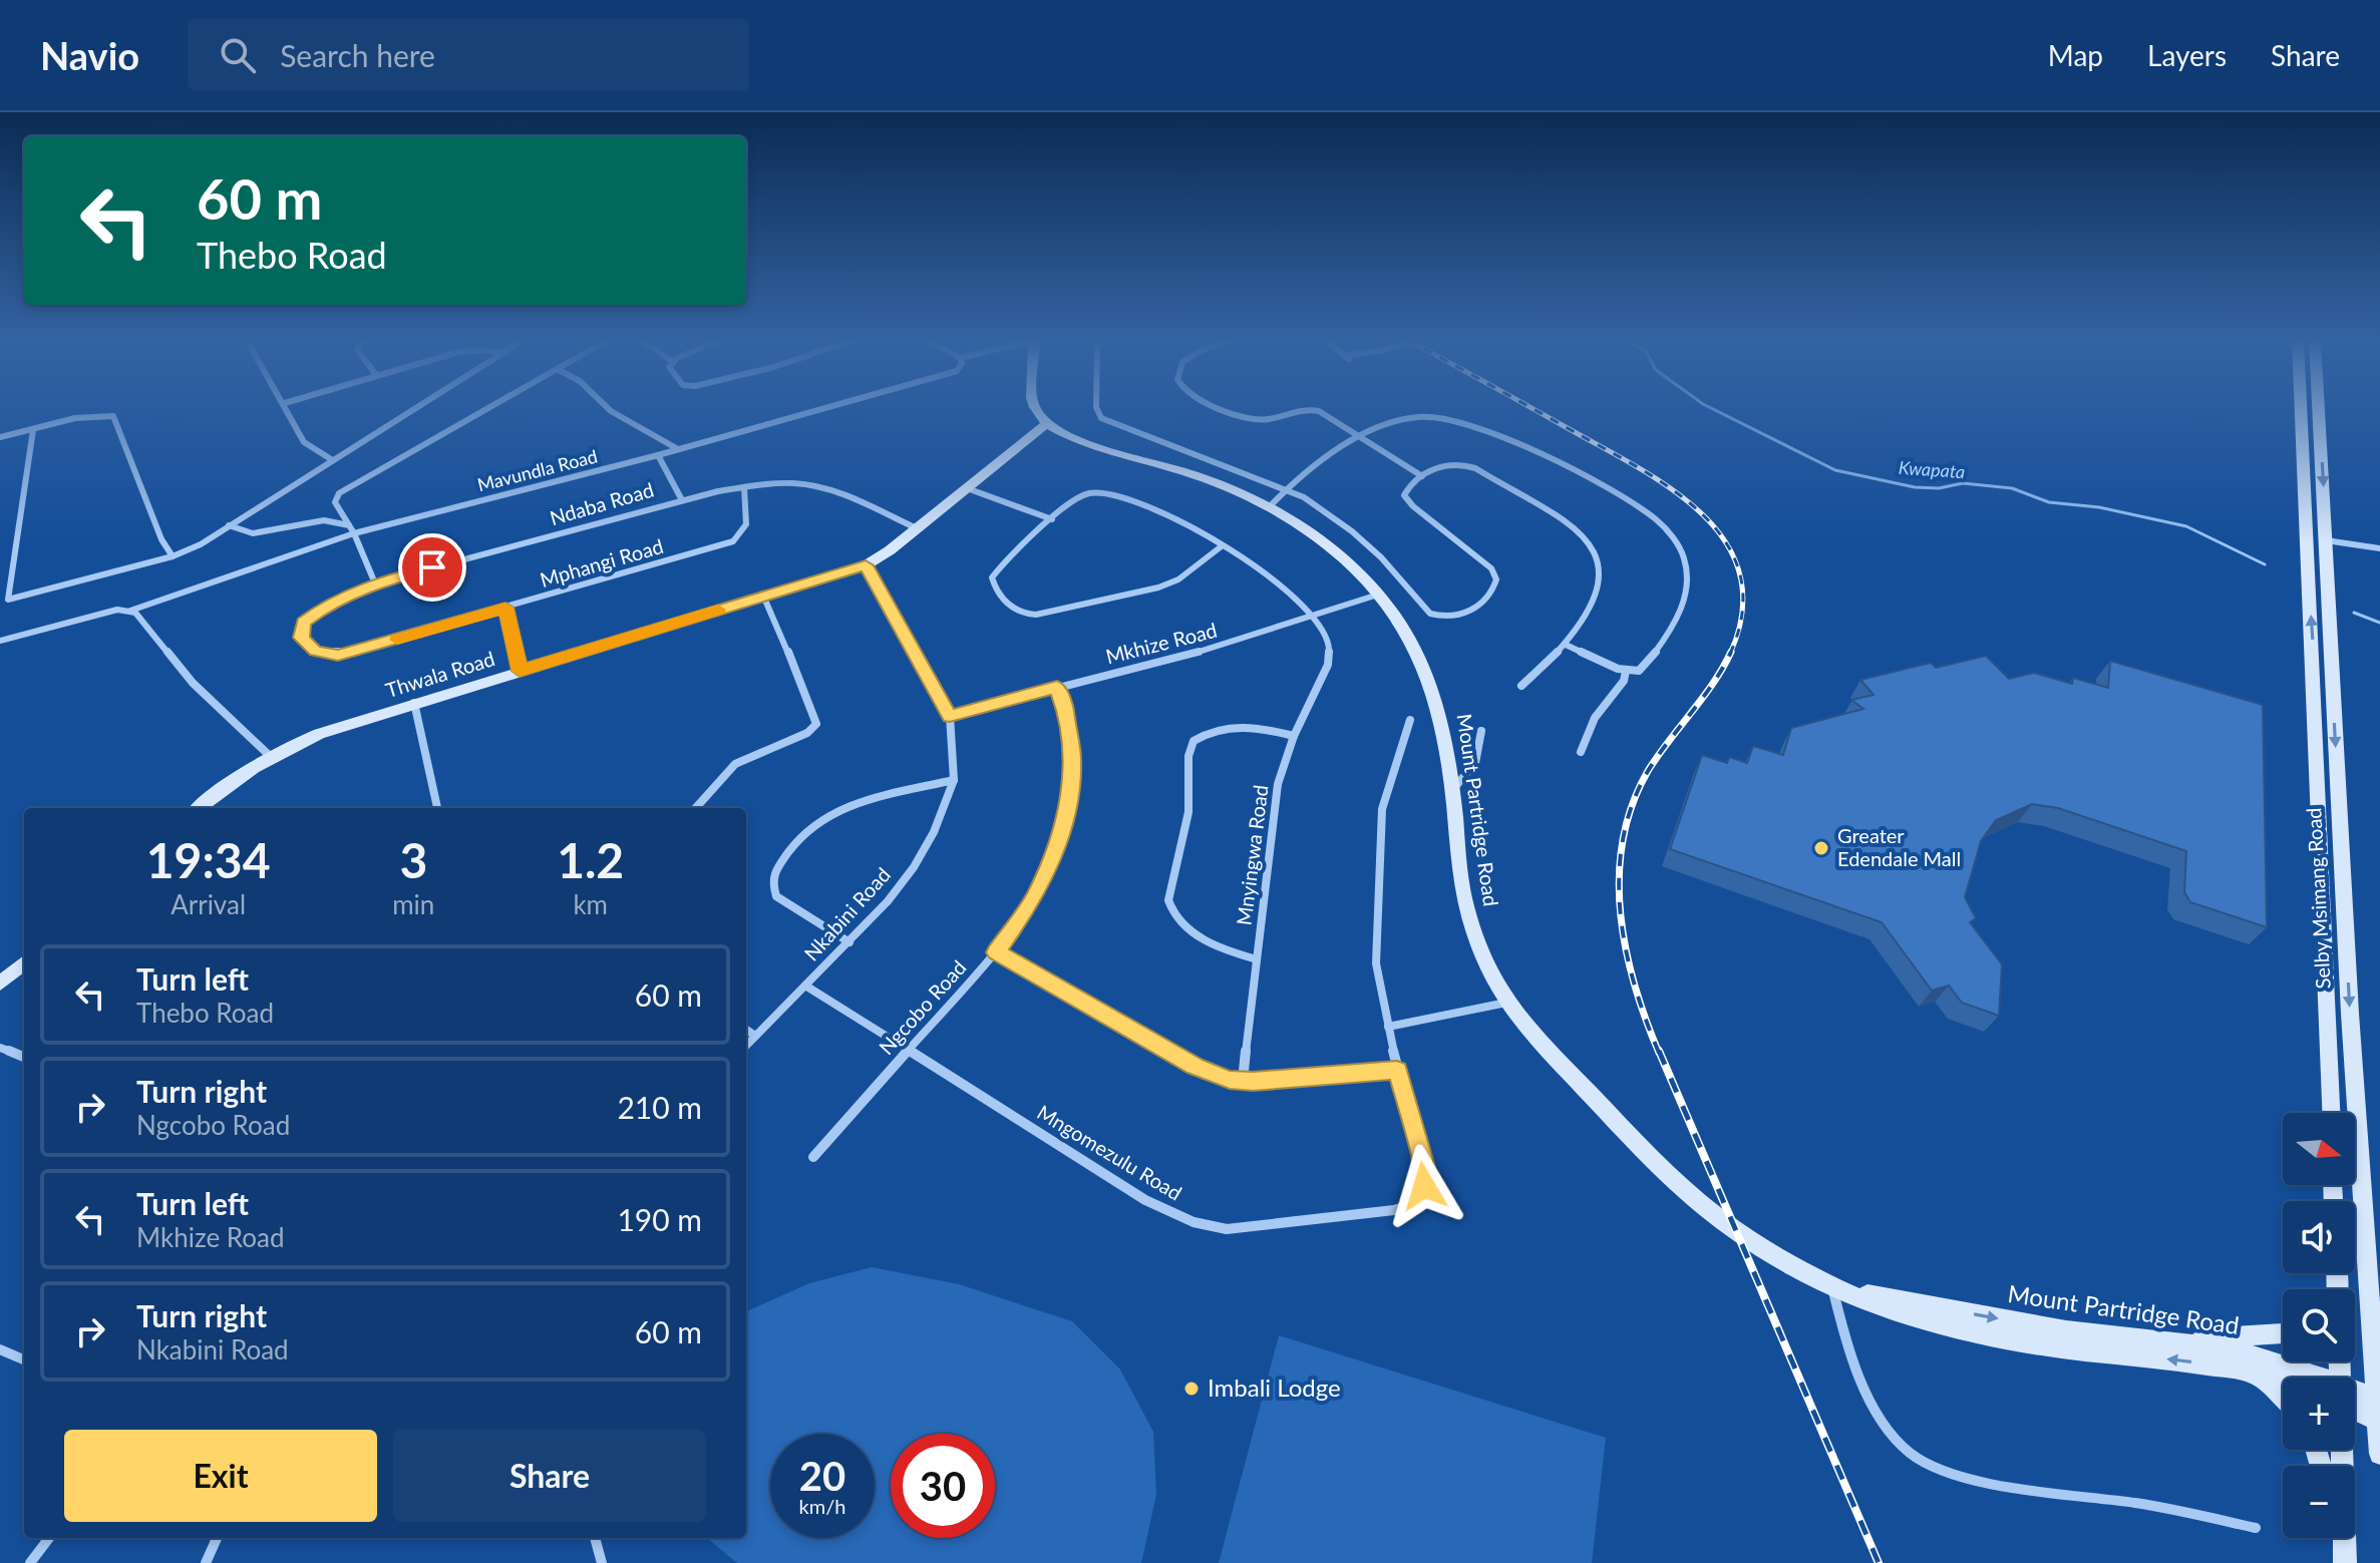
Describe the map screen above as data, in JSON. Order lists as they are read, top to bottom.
{
  "streets": {
    "street": [
      "Mavundla Road",
      "Ndaba Road",
      "Mphangi Road",
      "Mkhize Road",
      "Thwala Road",
      "Mount Partridge Road",
      "Mnyingwa Road",
      "Selby Msimang Road",
      "Nkabini Road",
      "Ngcobo Road",
      "Mngomezulu Road"
    ]
  },
  "crossings": [
    ["Ndaba Road", "Mphangi Road"],
    ["Ndaba Road", "Thwala Road"],
    ["Mkhize Road", "Mount Partridge Road"],
    ["Mkhize Road", "Mnyingwa Road"],
    ["Mkhize Road", "Nkabini Road"],
    ["Mkhize Road", "Ngcobo Road"],
    ["Thwala Road", "Mount Partridge Road"],
    ["Thwala Road", "Nkabini Road"],
    ["Mount Partridge Road", "Selby Msimang Road"],
    ["Nkabini Road", "Mngomezulu Road"],
    ["Ngcobo Road", "Mngomezulu Road"]
  ],
  "water": ["Kwapata"],
  "places": ["Greater Edendale Mall", "Imbali Lodge"],
  "north": "right",
  "page": {
    "header": "Navio",
    "search": "Search here",
    "nav": ["Map", "Layers", "Share"],
    "turn": ["60 m", "Thebo Road"],
    "eta": [
      "19:34",
      "Arrival",
      "3",
      "min",
      "1.2",
      "km"
    ],
    "list": [
      {
        "name": "Turn left",
        "note": "Thebo Road",
        "value": "60 m"
      },
      {
        "name": "Turn right",
        "note": "Ngcobo Road",
        "value": "210 m"
      },
      {
        "name": "Turn left",
        "note": "Mkhize Road",
        "value": "190 m"
      },
      {
        "name": "Turn right",
        "note": "Nkabini Road",
        "value": "60 m"
      }
    ],
    "map_buttons": ["+", "−"],
    "buttons": ["Exit", "Share"],
    "speed": "20 km/h",
    "limit": "30"
  }
}
